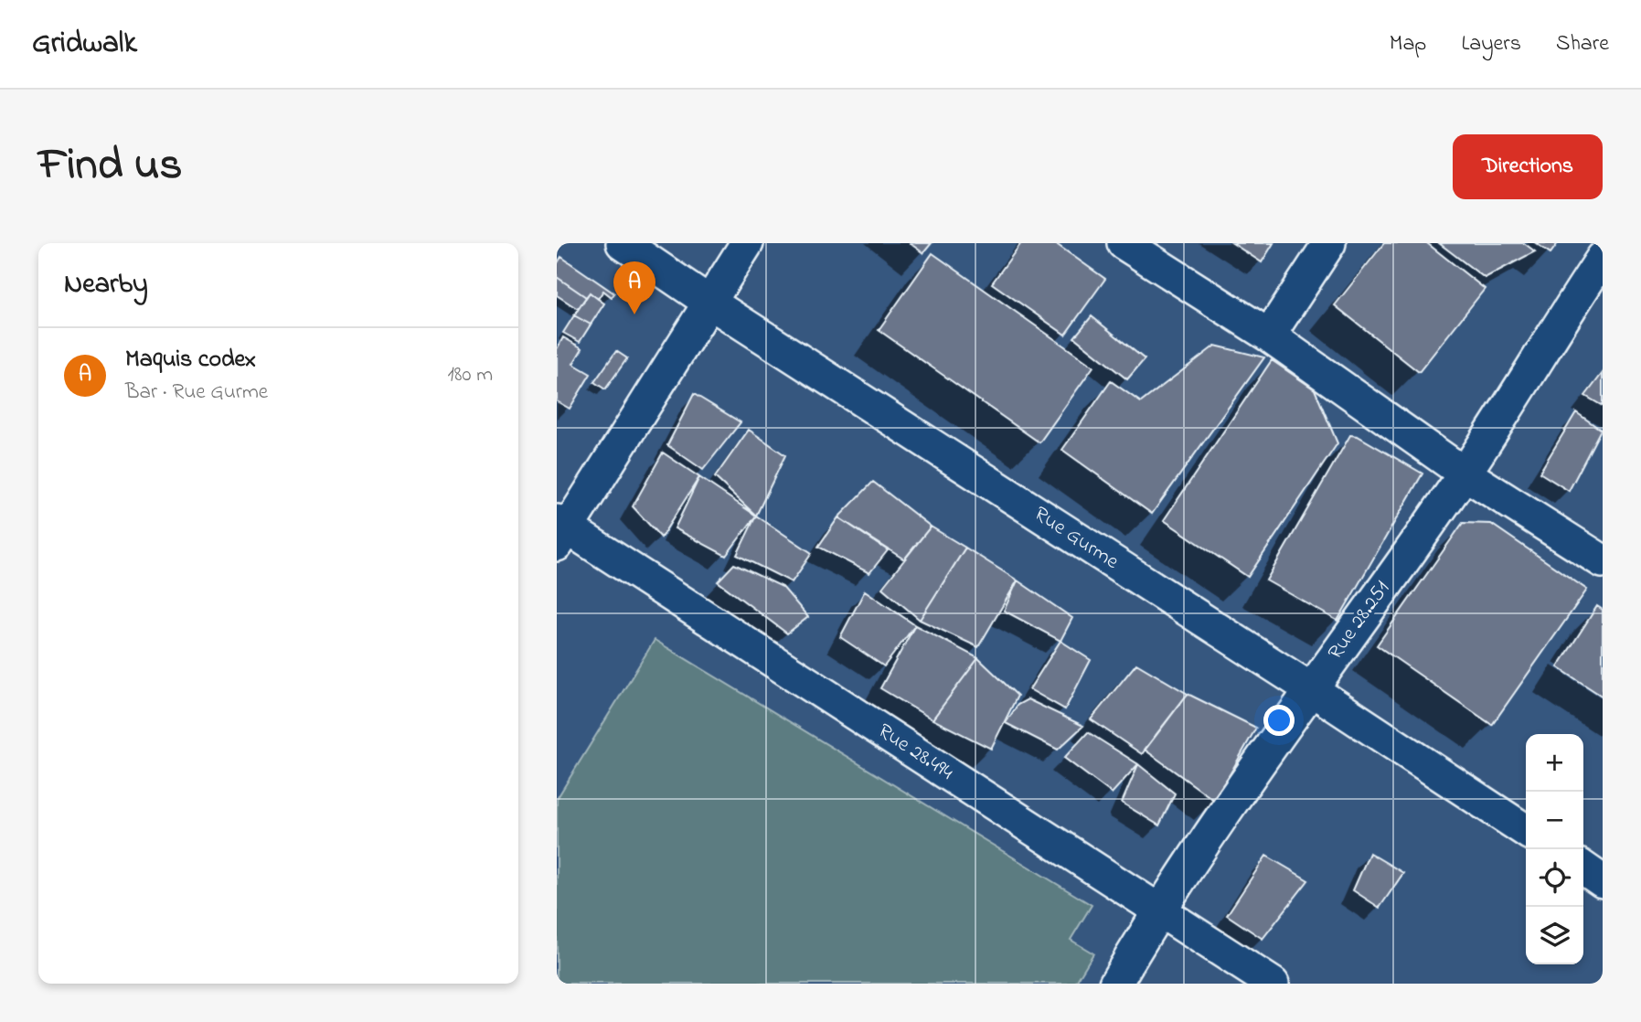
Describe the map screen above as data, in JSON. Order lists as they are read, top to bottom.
{
  "streets": {
    "street": ["Rue Gurme", "Rue 28.251", "Rue 28.494"]
  },
  "crossings": [
    ["Rue Gurme", "Rue 28.251"],
    ["Rue 28.251", "Rue 28.494"]
  ],
  "page": {
    "header": "Gridwalk",
    "nav": ["Map", "Layers", "Share"],
    "title": "Find us",
    "buttons": "Directions",
    "heading": "Nearby",
    "pins": "A",
    "list": [
      {
        "mark": "A",
        "name": "Maquis codex",
        "note": "Bar · Rue Gurme",
        "value": "180 m"
      }
    ],
    "map_buttons": ["+", "−"]
  }
}
